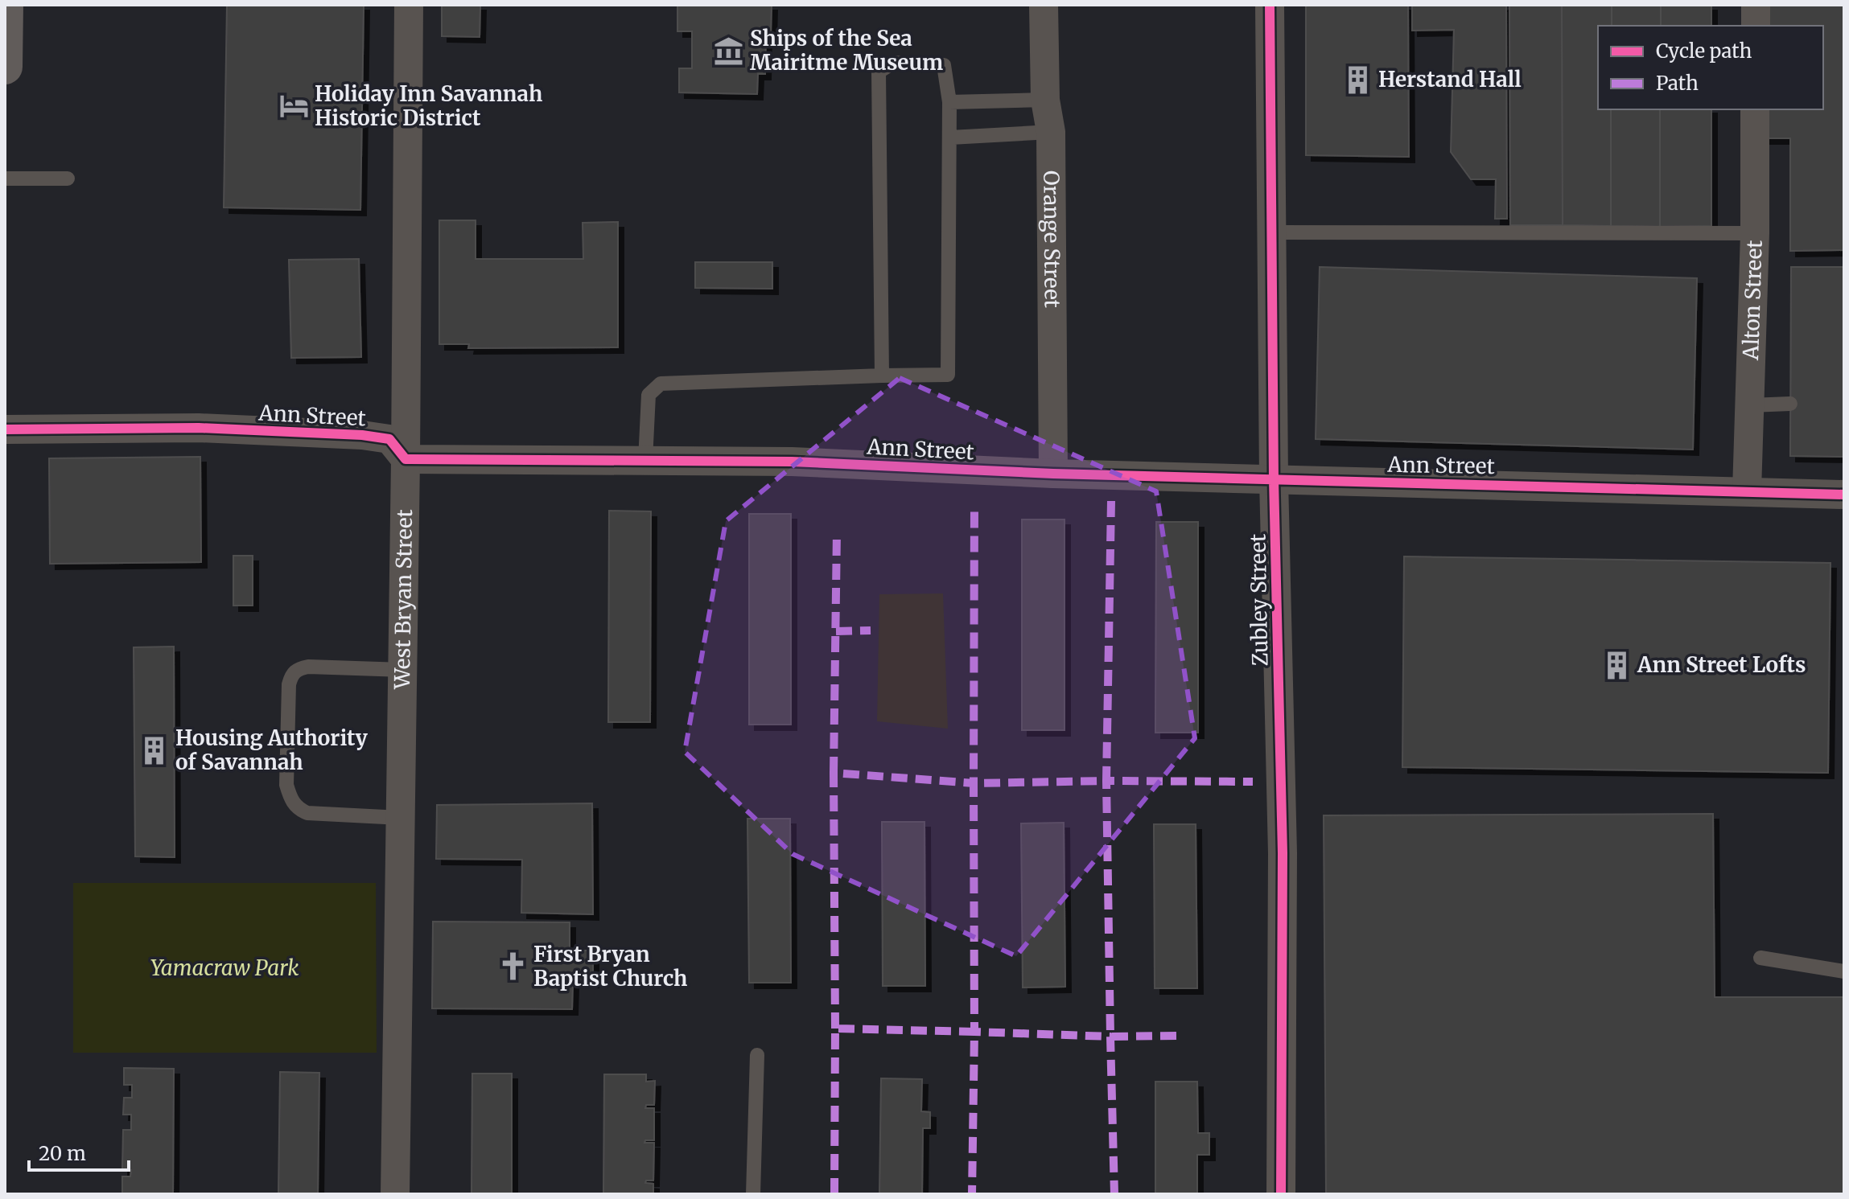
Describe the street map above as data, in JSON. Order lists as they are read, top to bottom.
{
  "streets": {
    "street": [
      "Orange Street",
      "Alton Street",
      "Ann Street",
      "West Bryan Street",
      "Zubley Street"
    ]
  },
  "crossings": [
    ["Orange Street", "Ann Street"],
    ["Alton Street", "Ann Street"],
    ["Ann Street", "West Bryan Street"],
    ["Ann Street", "Zubley Street"]
  ],
  "parks": ["Yamacraw Park"],
  "places": {
    "museum": ["Ships of the Sea Mairitme Museum"],
    "building": ["Herstand Hall", "Ann Street Lofts", "Housing Authority of Savannah"],
    "hotel": ["Holiday Inn Savannah Historic District"],
    "church": ["First Bryan Baptist Church"]
  },
  "legend": ["Cycle path", "Path"],
  "scale_bar": "20 m"
}
